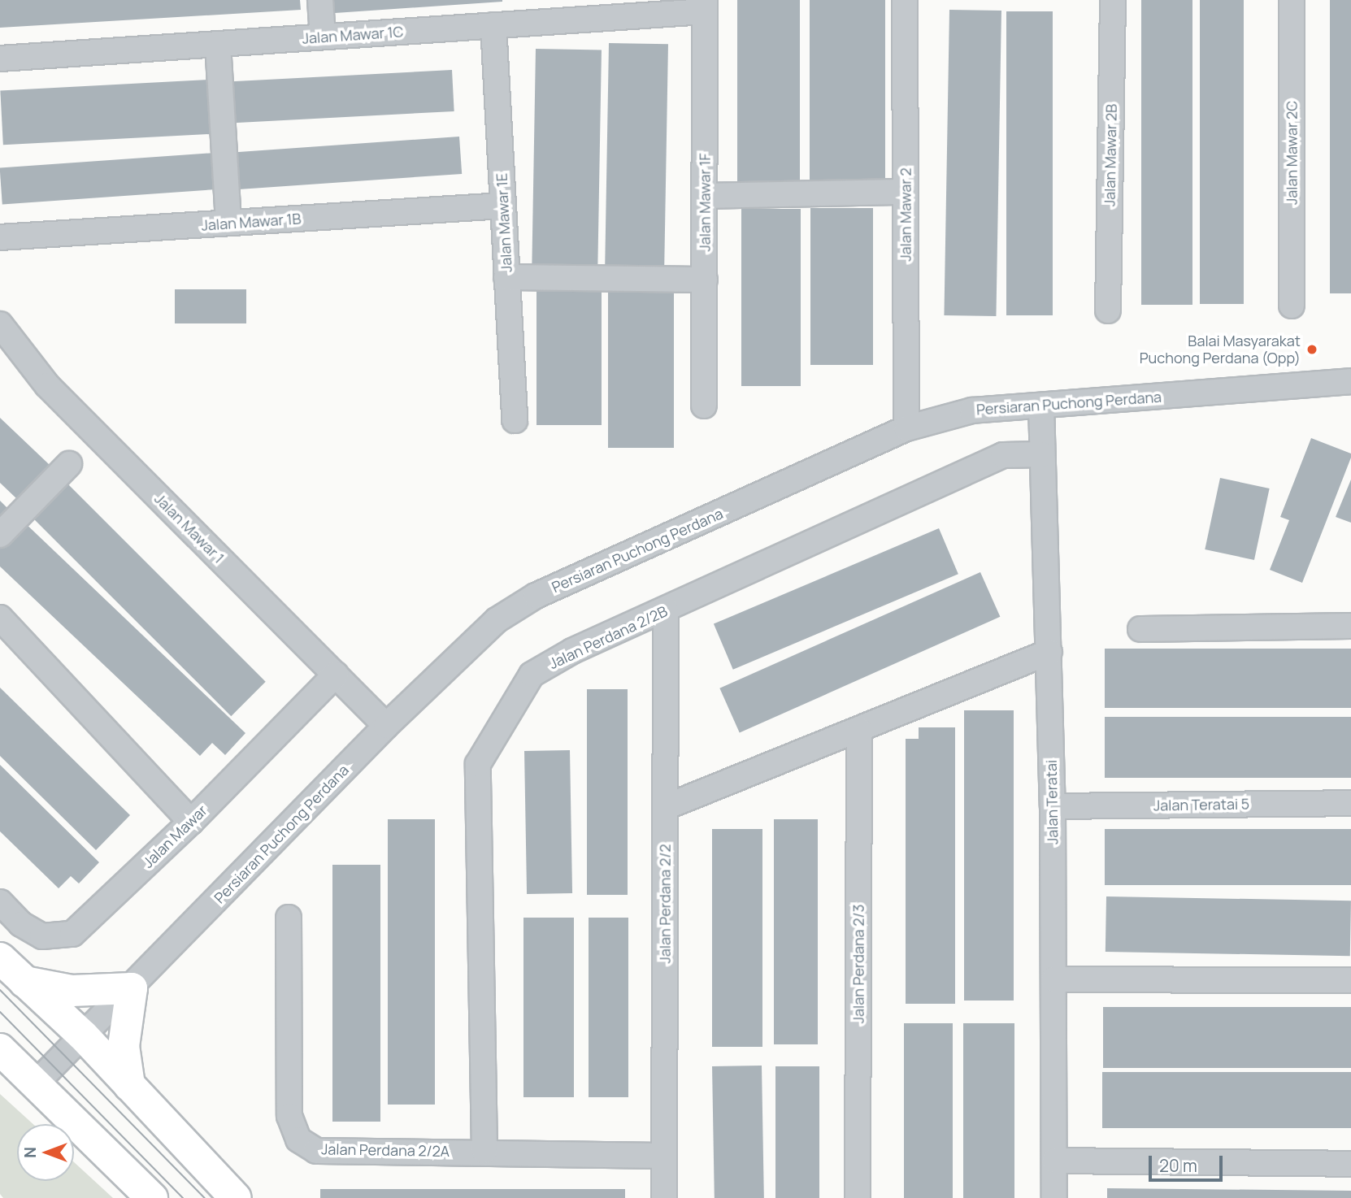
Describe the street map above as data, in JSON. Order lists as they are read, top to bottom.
{
  "streets": {
    "street": [
      "Jalan Mawar 1C",
      "Jalan Mawar 2C",
      "Jalan Mawar 2B",
      "Jalan Mawar 1F",
      "Jalan Mawar 2",
      "Jalan Mawar 1B",
      "Jalan Mawar 1E",
      "Persiaran Puchong Perdana",
      "Jalan Mawar 1",
      "Jalan Perdana 2/2B",
      "Jalan Teratai",
      "Jalan Teratai 5",
      "Jalan Mawar",
      "Jalan Perdana 2/2",
      "Jalan Perdana 2/3",
      "Jalan Perdana 2/2A"
    ]
  },
  "crossings": [
    ["Jalan Mawar 1C", "Jalan Mawar 1F"],
    ["Jalan Mawar 1C", "Jalan Mawar 1E"],
    ["Jalan Mawar 2", "Persiaran Puchong Perdana"],
    ["Jalan Mawar 1B", "Jalan Mawar 1E"],
    ["Persiaran Puchong Perdana", "Jalan Mawar 1"],
    ["Persiaran Puchong Perdana", "Jalan Teratai"],
    ["Jalan Mawar 1", "Jalan Mawar"],
    ["Jalan Perdana 2/2B", "Jalan Teratai"],
    ["Jalan Perdana 2/2B", "Jalan Perdana 2/2"],
    ["Jalan Perdana 2/2B", "Jalan Perdana 2/2A"],
    ["Jalan Teratai", "Jalan Teratai 5"],
    ["Jalan Perdana 2/2", "Jalan Perdana 2/2A"]
  ],
  "places": ["Balai Masyarakat Puchong Perdana (Opp)"],
  "scale_bar": "20 m",
  "north": "left"
}
